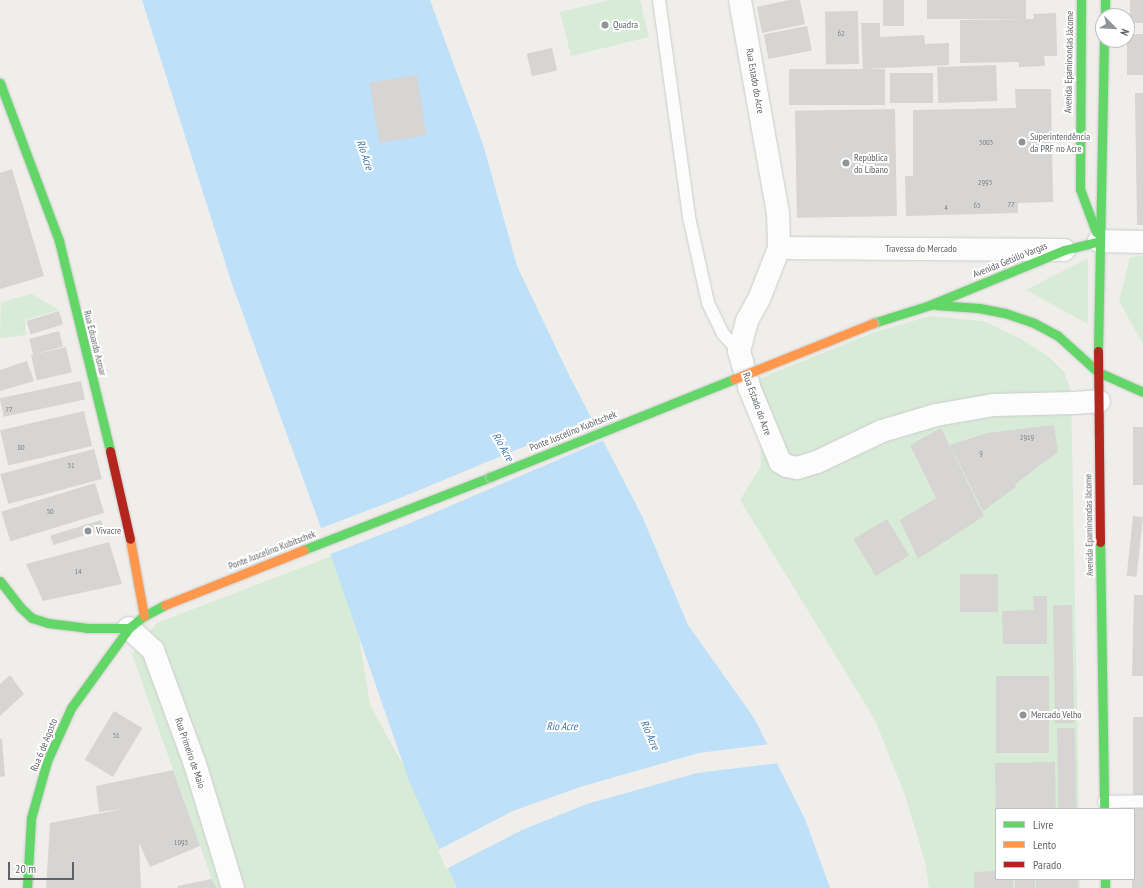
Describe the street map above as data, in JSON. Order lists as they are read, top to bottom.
{
  "streets": {
    "main road": [
      "Avenida Epaminondas Jácome",
      "Avenida Getúlio Vargas",
      "Rua Eduardo Asmar",
      "Ponte Juscelino Kubitschek",
      "Rua 6 de Agosto"
    ],
    "street": ["Rua Estado do Acre", "Travessa do Mercado", "Rua Primeiro de Maio"]
  },
  "crossings": [
    ["Avenida Epaminondas Jácome", "Rua Estado do Acre"],
    ["Avenida Epaminondas Jácome", "Avenida Getúlio Vargas"],
    ["Rua Estado do Acre", "Travessa do Mercado"],
    ["Travessa do Mercado", "Avenida Getúlio Vargas"],
    ["Avenida Getúlio Vargas", "Ponte Juscelino Kubitschek"],
    ["Rua Eduardo Asmar", "Ponte Juscelino Kubitschek"],
    ["Rua Eduardo Asmar", "Rua 6 de Agosto"],
    ["Rua Eduardo Asmar", "Rua Primeiro de Maio"],
    ["Ponte Juscelino Kubitschek", "Rua 6 de Agosto"],
    ["Ponte Juscelino Kubitschek", "Rua Primeiro de Maio"],
    ["Rua 6 de Agosto", "Rua Primeiro de Maio"]
  ],
  "water": ["Río Acre", "Rio Acre"],
  "places": [
    "Quadra",
    "Superintendência da PRF no Acre",
    "República do Líbano",
    "Vivacre",
    "Mercado Velho"
  ],
  "house_numbers": [
    "62",
    "3003",
    "2993",
    "77",
    "65",
    "4",
    "77",
    "2919",
    "80",
    "9",
    "51",
    "50",
    "14",
    "31",
    "1095"
  ],
  "legend": ["Livre", "Lento", "Parado"],
  "scale_bar": "20 m",
  "north": "bottom right"
}
